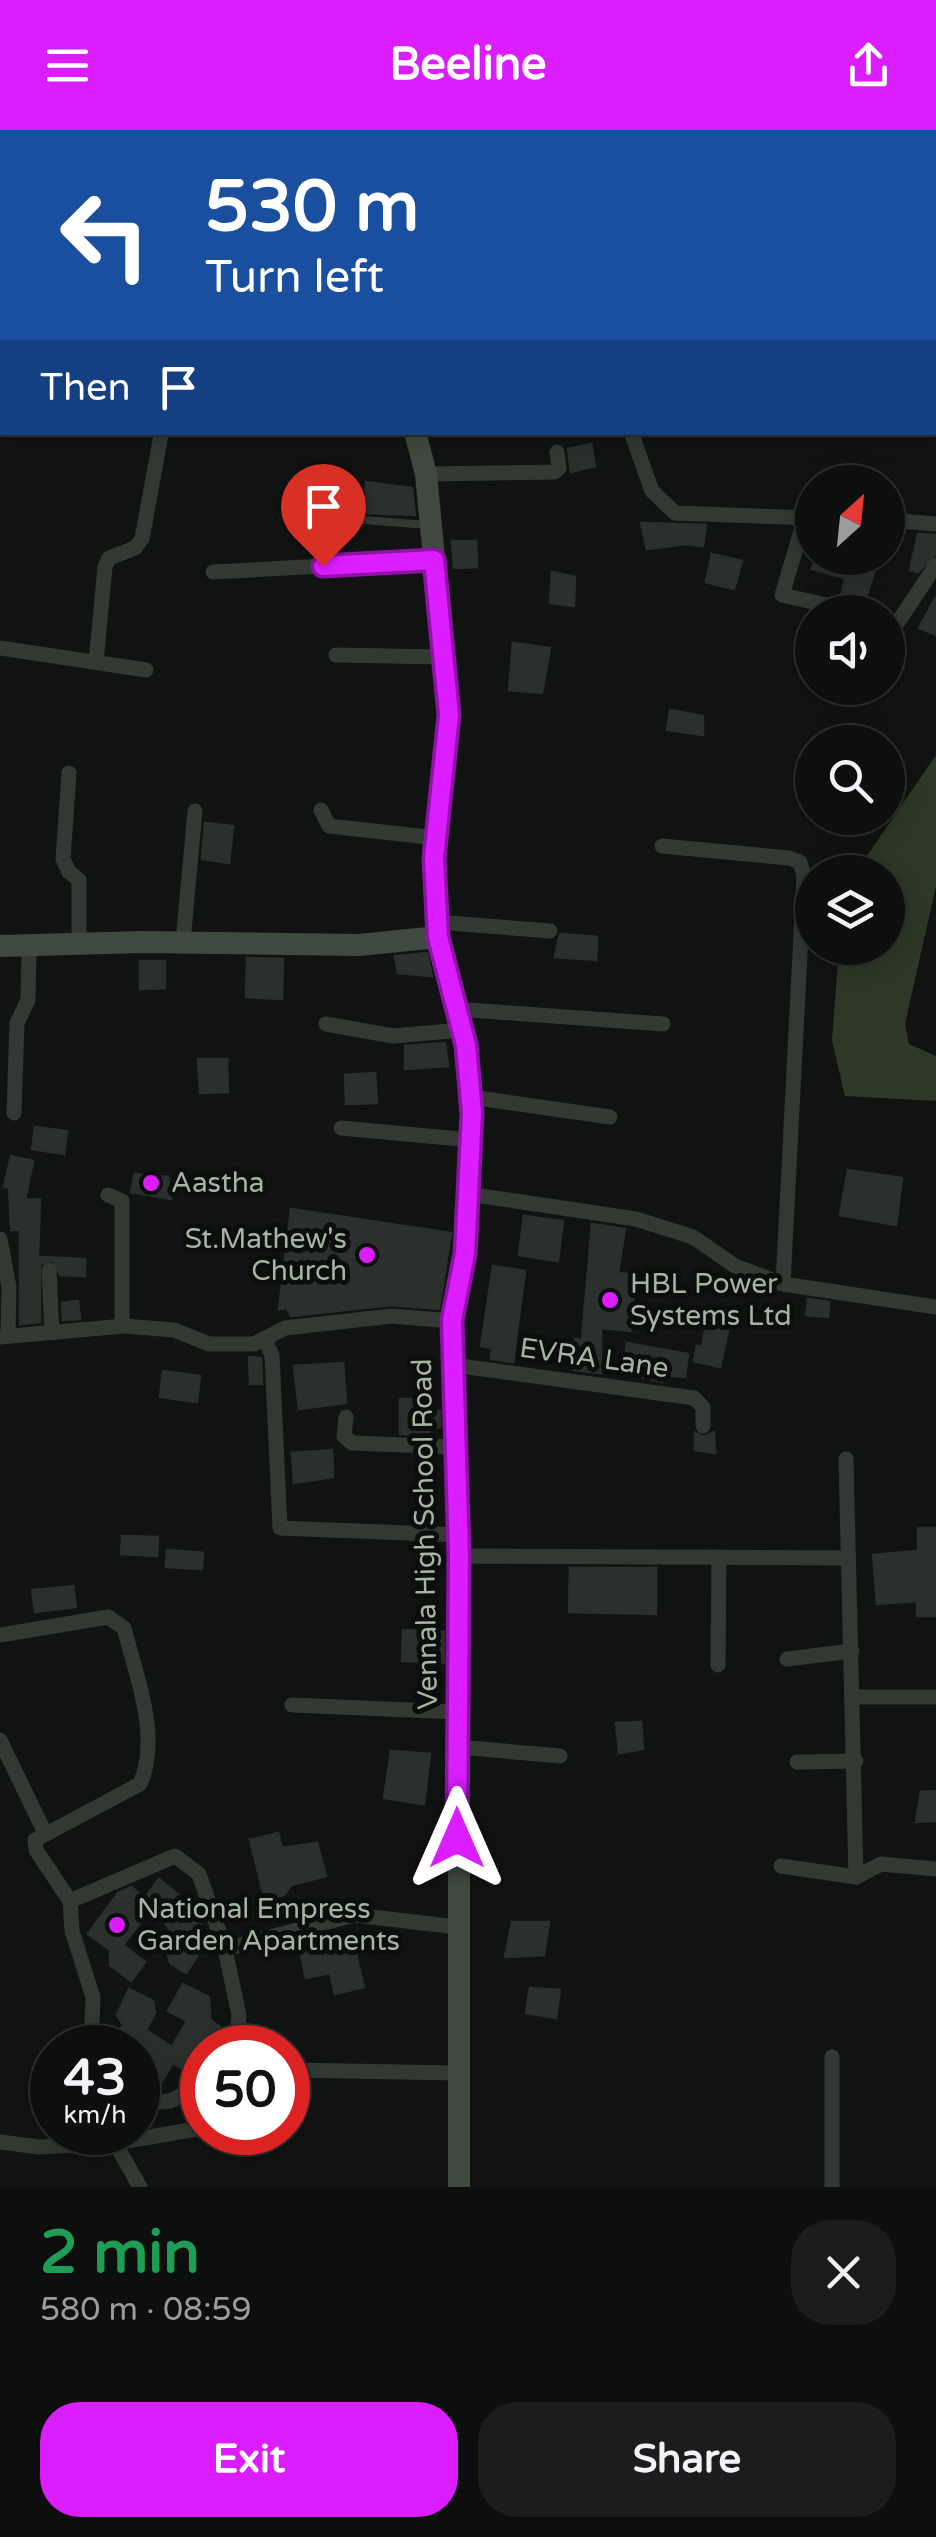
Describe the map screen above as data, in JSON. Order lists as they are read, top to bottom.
{
  "streets": {
    "main road": ["Vennala High School Road"],
    "street": ["EVRA Lane"]
  },
  "crossings": [
    ["EVRA Lane", "Vennala High School Road"]
  ],
  "places": [
    "Aastha",
    "St.Mathew's Church",
    "HBL Power Systems Ltd",
    "National Empress Garden Apartments"
  ],
  "north": "top right",
  "page": {
    "header": "Beeline",
    "turn": ["530 m", "Turn left"],
    "then": "Then",
    "speed": "43 km/h",
    "limit": "50",
    "heading": ["2 min", "580 m · 08:59"],
    "buttons": ["Exit", "Share"]
  }
}
